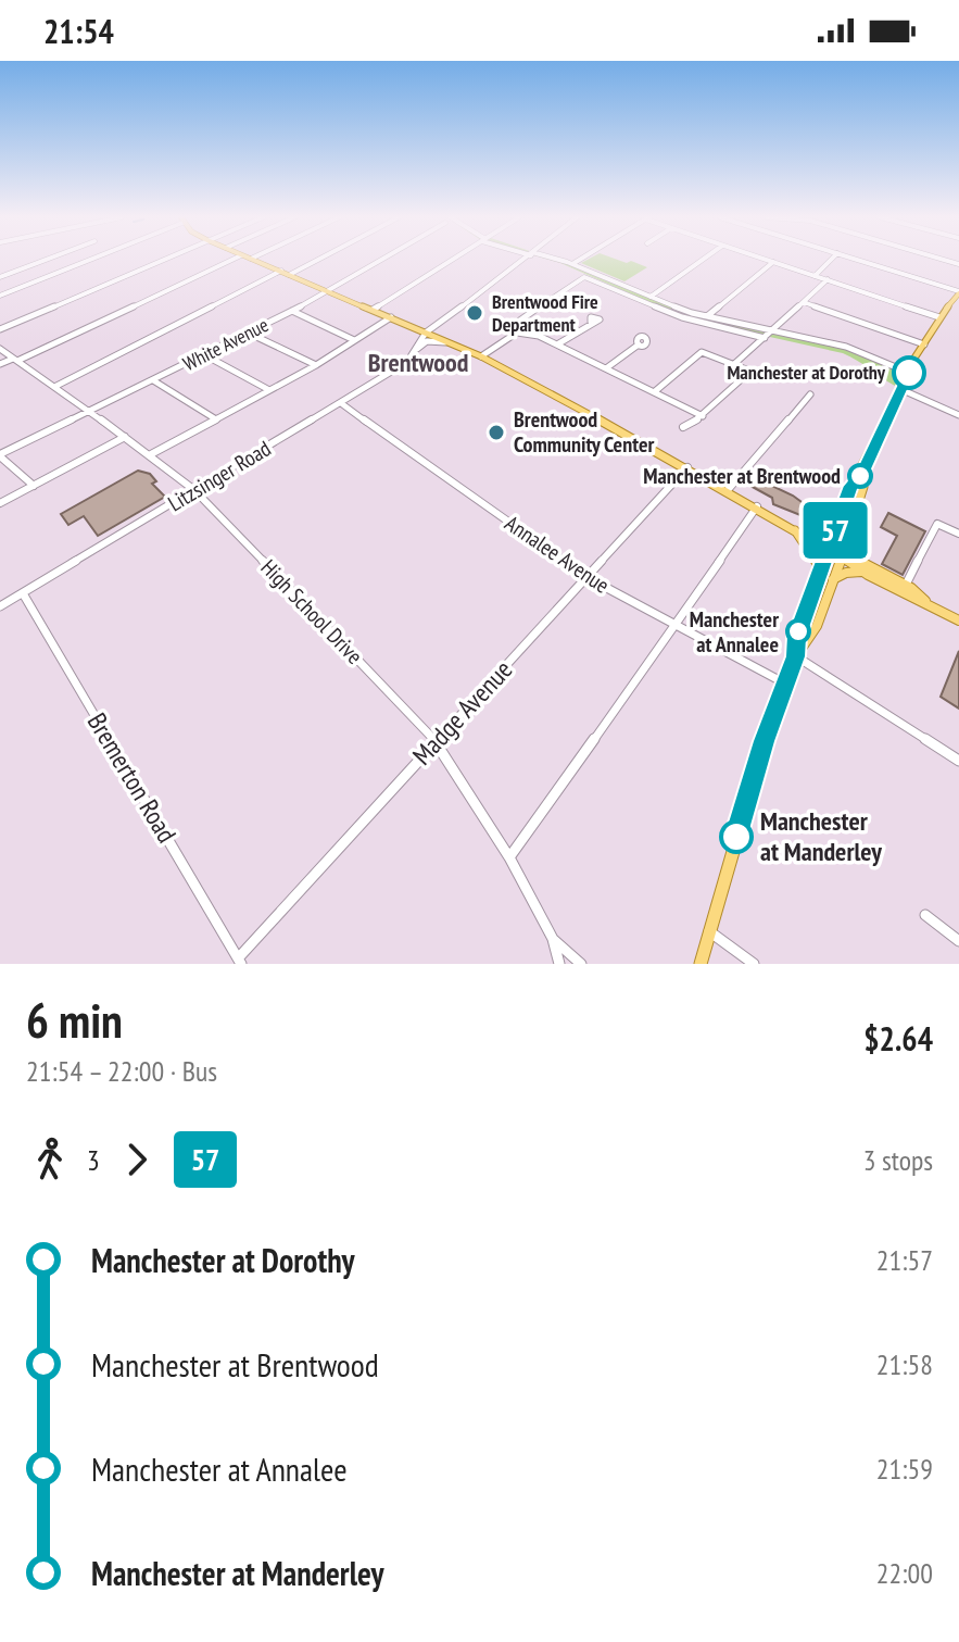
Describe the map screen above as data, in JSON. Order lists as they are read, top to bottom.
{
  "streets": {
    "street": [
      "White Avenue",
      "Litzsinger Road",
      "Annalee Avenue",
      "High School Drive",
      "Madge Avenue",
      "Bremerton Road"
    ]
  },
  "crossings": [
    ["White Avenue", "High School Drive"],
    ["Litzsinger Road", "Annalee Avenue"],
    ["Litzsinger Road", "High School Drive"],
    ["Litzsinger Road", "Bremerton Road"],
    ["Annalee Avenue", "Madge Avenue"],
    ["High School Drive", "Madge Avenue"],
    ["Madge Avenue", "Bremerton Road"]
  ],
  "districts": ["Brentwood"],
  "places": [
    "Brentwood Fire Department",
    "Manchester at Dorothy",
    "Brentwood Community Center",
    "Manchester at Brentwood",
    "Manchester at Annalee",
    "Manchester at Manderley"
  ],
  "lines": ["bus line 57"],
  "page": {
    "status": "21:54",
    "on_map": "57",
    "heading": ["6 min", "21:54 – 22:00 · Bus", "$2.64"],
    "legs": ["3", "57", "3 stops"],
    "list": [
      {
        "name": "Manchester at Dorothy",
        "value": "21:57"
      },
      {
        "name": "Manchester at Brentwood",
        "value": "21:58"
      },
      {
        "name": "Manchester at Annalee",
        "value": "21:59"
      },
      {
        "name": "Manchester at Manderley",
        "value": "22:00"
      }
    ]
  }
}
